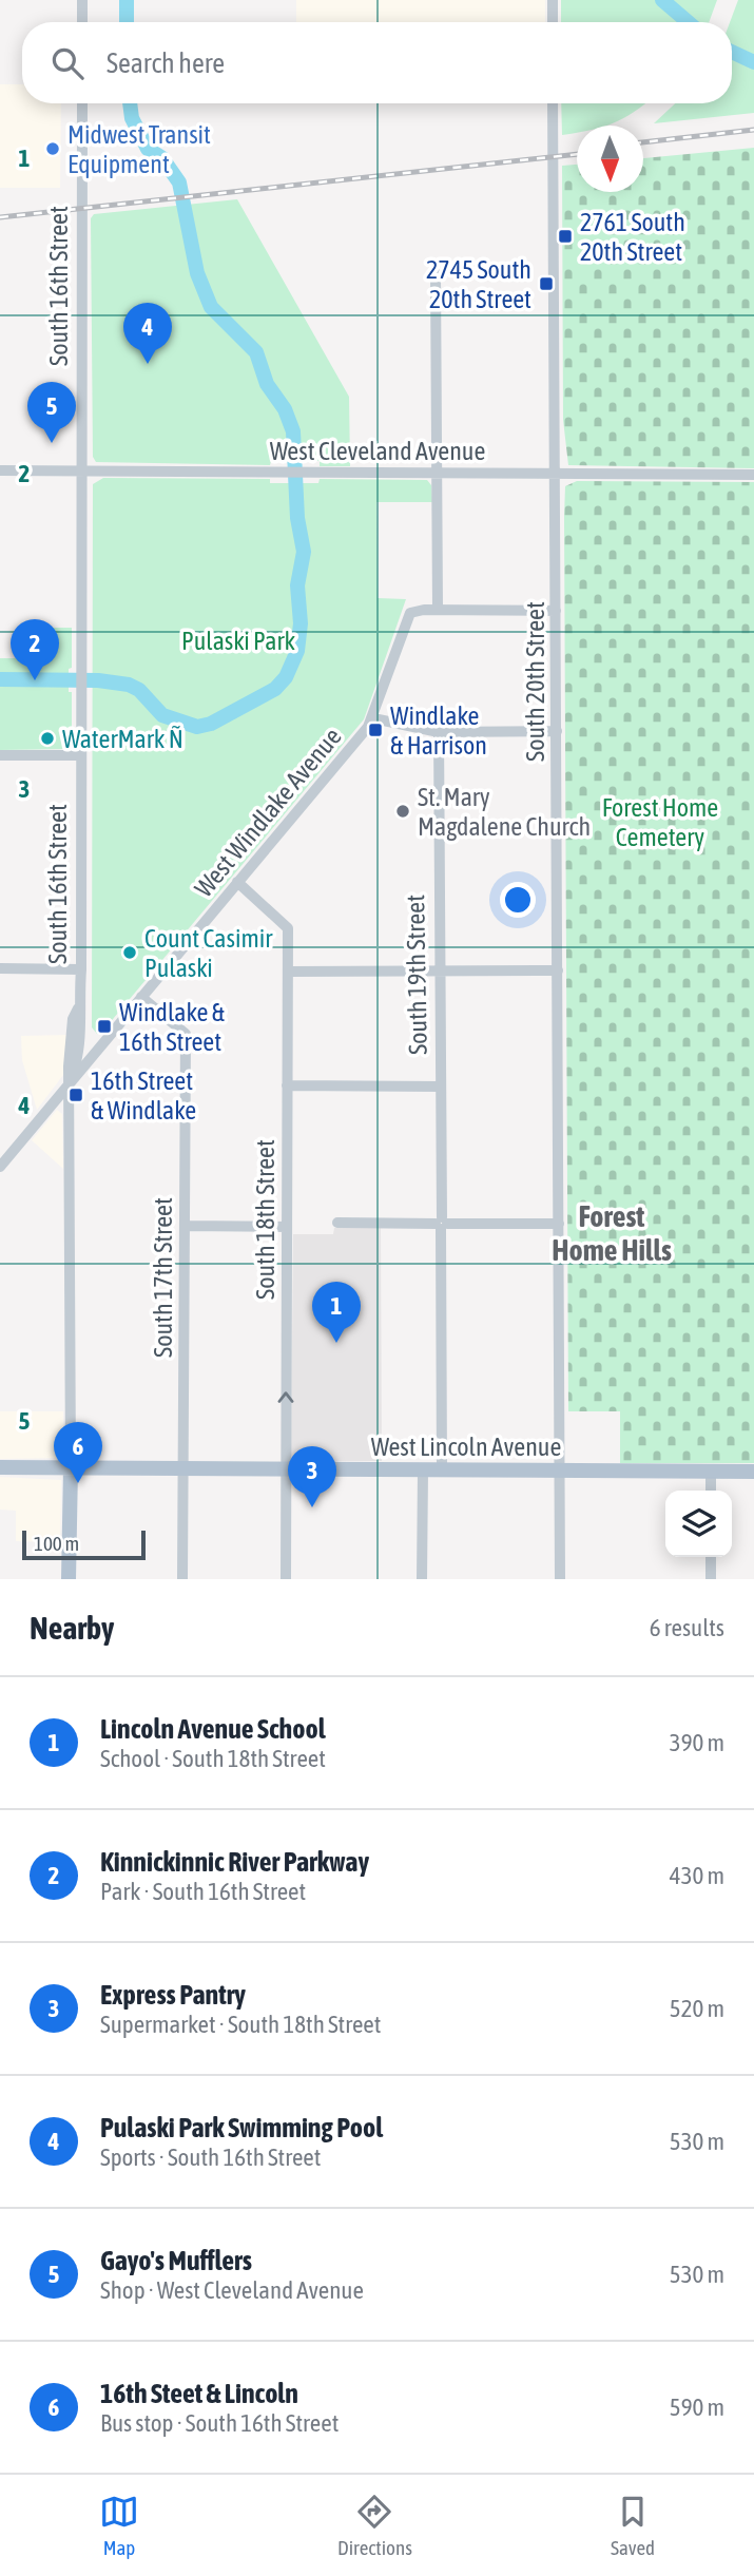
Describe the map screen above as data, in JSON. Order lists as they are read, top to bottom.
{
  "streets": {
    "main road": ["South 16th Street", "West Lincoln Avenue"],
    "street": [
      "West Cleveland Avenue",
      "South 20th Street",
      "West Windlake Avenue",
      "South 19th Street",
      "South 18th Street",
      "South 17th Street"
    ]
  },
  "crossings": [
    ["South 16th Street", "West Cleveland Avenue"],
    ["South 16th Street", "West Windlake Avenue"],
    ["South 16th Street", "West Lincoln Avenue"],
    ["West Cleveland Avenue", "South 20th Street"],
    ["South 20th Street", "West Windlake Avenue"],
    ["South 20th Street", "West Lincoln Avenue"],
    ["West Windlake Avenue", "South 18th Street"],
    ["West Windlake Avenue", "South 17th Street"],
    ["South 19th Street", "West Lincoln Avenue"],
    ["South 18th Street", "West Lincoln Avenue"],
    ["South 17th Street", "West Lincoln Avenue"]
  ],
  "districts": ["Forest Home Hills"],
  "parks": ["Pulaski Park", "Forest Home Cemetery"],
  "places": {
    "other": [
      "Midwest Transit Equipment",
      "WaterMark Ñ",
      "St. Mary Magdalene Church",
      "Count Casimir Pulaski"
    ],
    "transit": [
      "2761 South 20th Street",
      "2745 South 20th Street",
      "Windlake & Harrison",
      "Windlake & 16th Street",
      "16th Street & Windlake"
    ]
  },
  "scale_bar": "100 m",
  "north": "bottom",
  "page": {
    "search": "Search here",
    "pins": [
      "4",
      "5",
      "2",
      "1",
      "6",
      "3"
    ],
    "scale": "100 m",
    "heading": ["Nearby", "6 results"],
    "list": [
      {
        "mark": "1",
        "name": "Lincoln Avenue School",
        "note": "School · South 18th Street",
        "value": "390 m"
      },
      {
        "mark": "2",
        "name": "Kinnickinnic River Parkway",
        "note": "Park · South 16th Street",
        "value": "430 m"
      },
      {
        "mark": "3",
        "name": "Express Pantry",
        "note": "Supermarket · South 18th Street",
        "value": "520 m"
      },
      {
        "mark": "4",
        "name": "Pulaski Park Swimming Pool",
        "note": "Sports · South 16th Street",
        "value": "530 m"
      },
      {
        "mark": "5",
        "name": "Gayo's Mufflers",
        "note": "Shop · West Cleveland Avenue",
        "value": "530 m"
      },
      {
        "mark": "6",
        "name": "16th Steet & Lincoln",
        "note": "Bus stop · South 16th Street",
        "value": "590 m"
      }
    ],
    "nav": ["Map", "Directions", "Saved"]
  },
  "grid": {
    "rows": [
      "1",
      "2",
      "3",
      "4",
      "5"
    ]
  }
}
